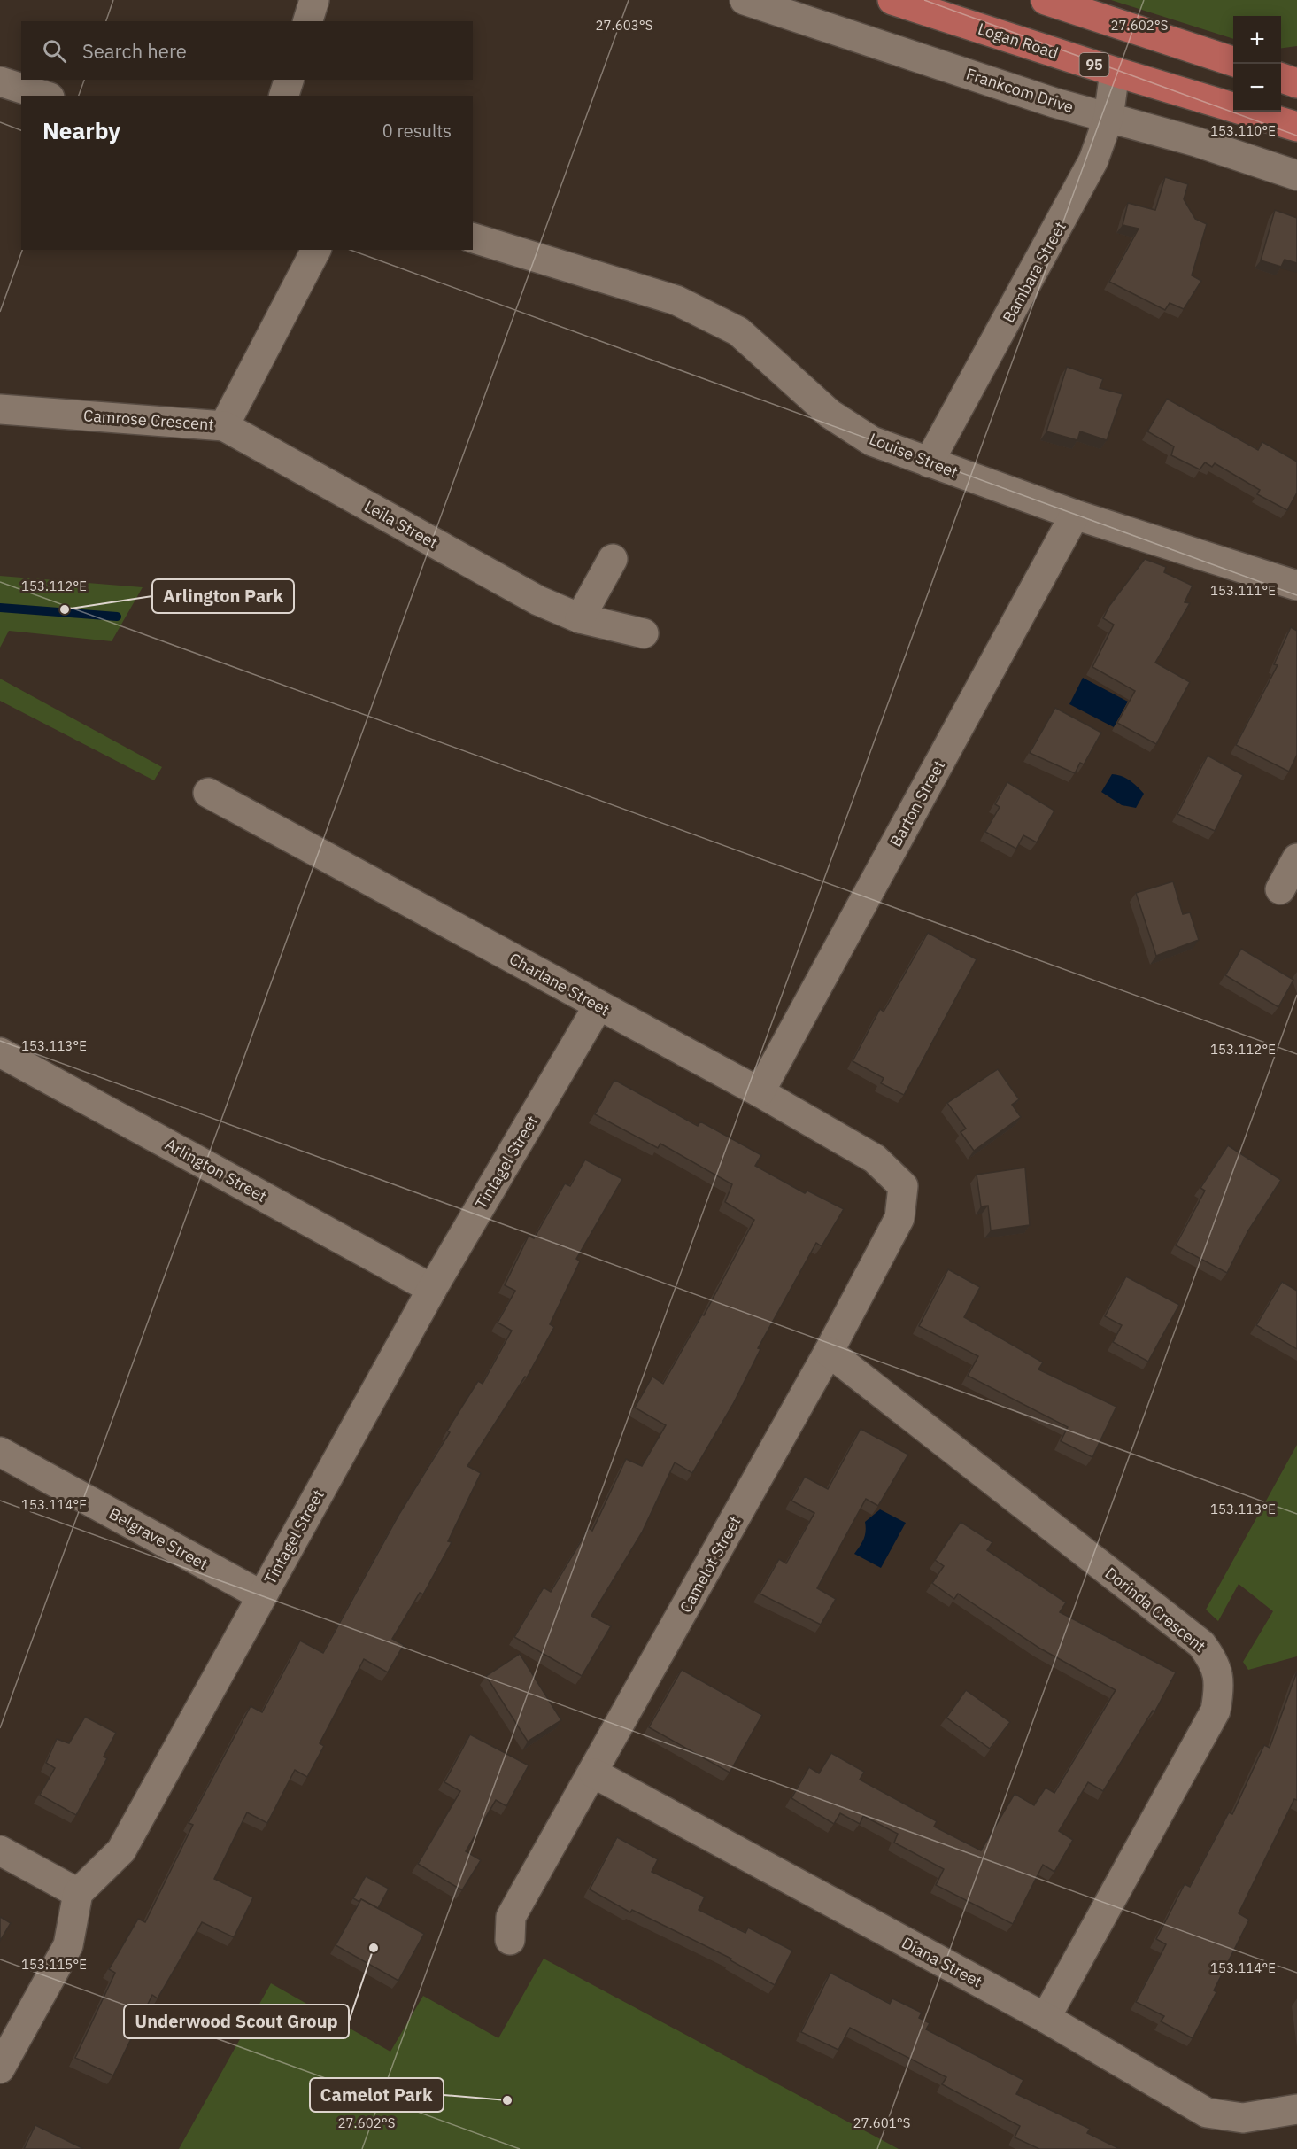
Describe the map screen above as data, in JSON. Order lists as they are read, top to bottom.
{
  "streets": {
    "main road": ["Logan Road", "95"],
    "street": [
      "Frankcom Drive",
      "Bambara Street",
      "Camrose Crescent",
      "Louise Street",
      "Leila Street",
      "Barton Street",
      "Charlane Street",
      "Tintagel Street",
      "Arlington Street",
      "Belgrave Street",
      "Camelot Street",
      "Dorinda Crescent",
      "Diana Street"
    ]
  },
  "crossings": [
    ["Logan Road", "Bambara Street"],
    ["Frankcom Drive", "Bambara Street"],
    ["Bambara Street", "Louise Street"],
    ["Camrose Crescent", "Leila Street"],
    ["Louise Street", "Barton Street"],
    ["Barton Street", "Charlane Street"],
    ["Charlane Street", "Tintagel Street"],
    ["Charlane Street", "Camelot Street"],
    ["Tintagel Street", "Arlington Street"],
    ["Tintagel Street", "Belgrave Street"],
    ["Camelot Street", "Dorinda Crescent"],
    ["Camelot Street", "Diana Street"],
    ["Dorinda Crescent", "Diana Street"]
  ],
  "places": ["Arlington Park", "Underwood Scout Group", "Camelot Park"],
  "page": {
    "map_buttons": ["+", "−"],
    "search": "Search here",
    "heading": ["Nearby", "0 results"]
  },
  "coordinates": [
    "27.603°S",
    "27.602°S",
    "153.110°E",
    "153.112°E",
    "153.111°E",
    "153.113°E",
    "153.114°E",
    "153.115°E",
    "27.601°S"
  ]
}
